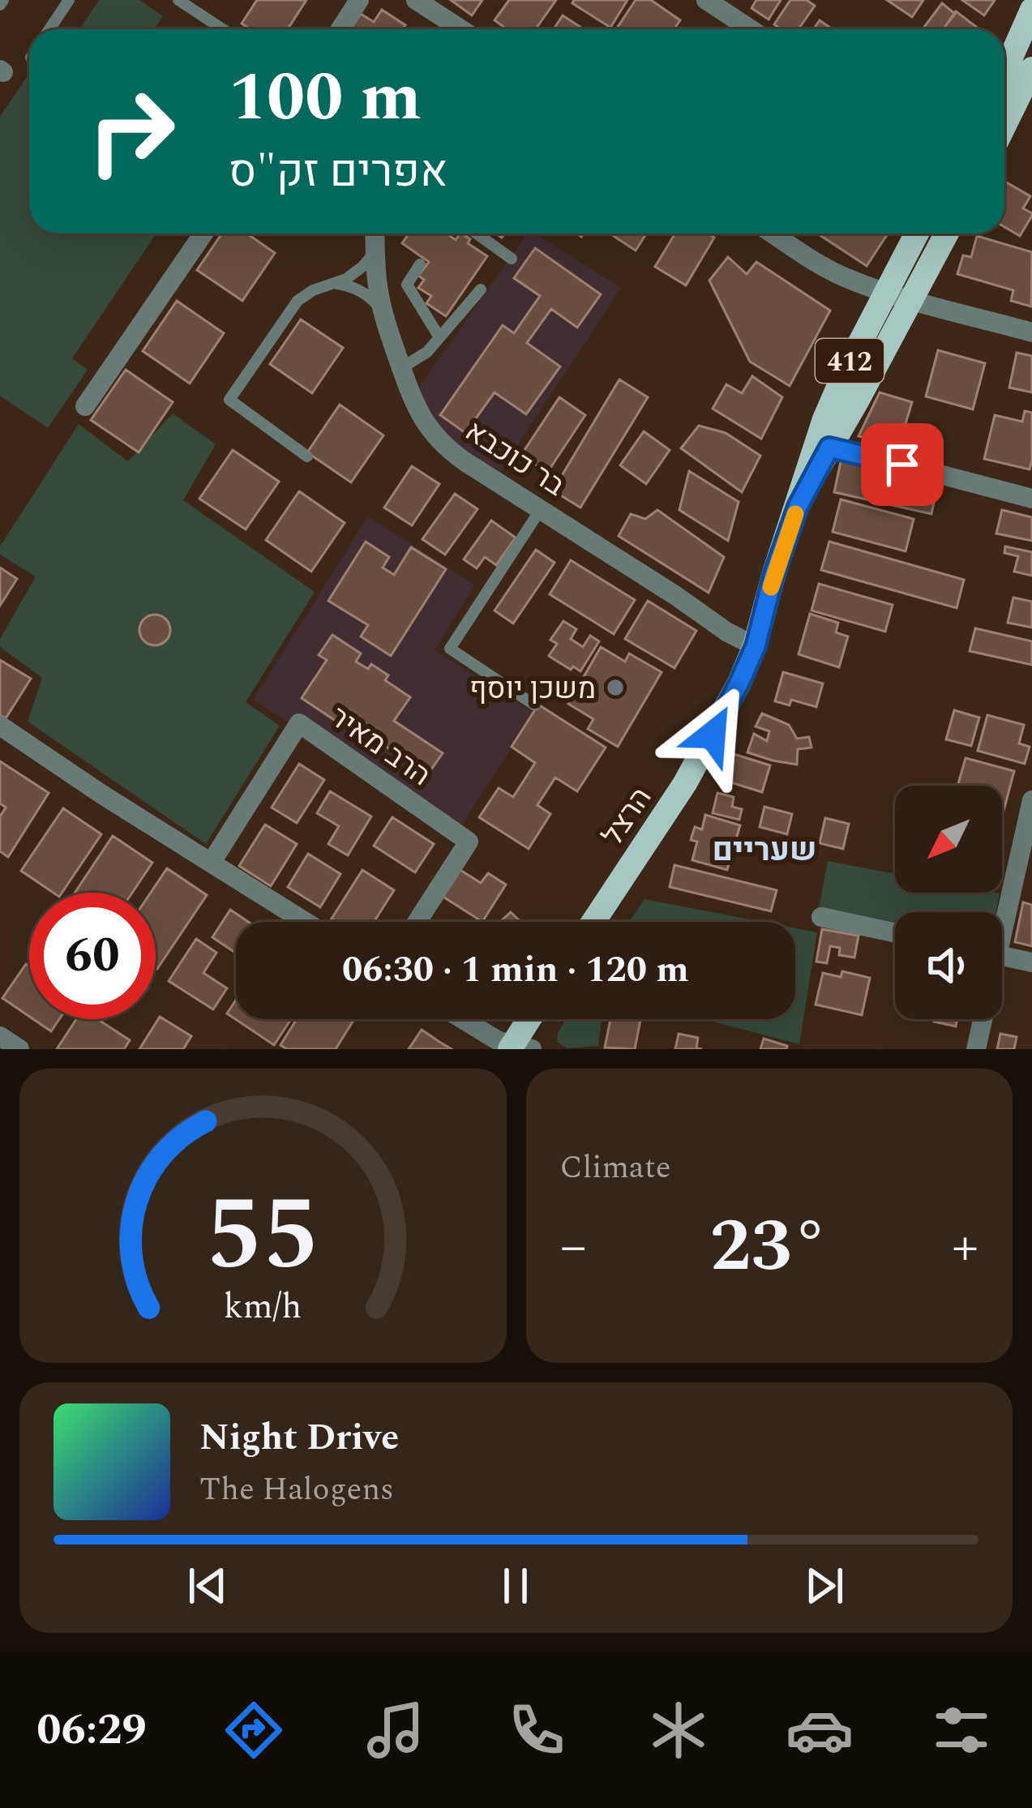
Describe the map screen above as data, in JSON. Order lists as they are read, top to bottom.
{
  "streets": {
    "main road": ["412", "הרצל"],
    "street": ["בר כוכבא", "הרב מאיר"]
  },
  "crossings": [
    ["בר כוכבא", "הרצל"]
  ],
  "districts": ["שעריים"],
  "places": ["משכן יוסף"],
  "north": "bottom left",
  "page": {
    "turn": ["100 m", "אפרים זק\"ס"],
    "limit": "60",
    "trip": "06:30 · 1 min · 120 m",
    "tile": "Climate",
    "heat": ["−", "23°", "+"],
    "song": ["Night Drive", "The Halogens"],
    "tabs": "06:29",
    "gauge": ["55", "km/h"]
  }
}
